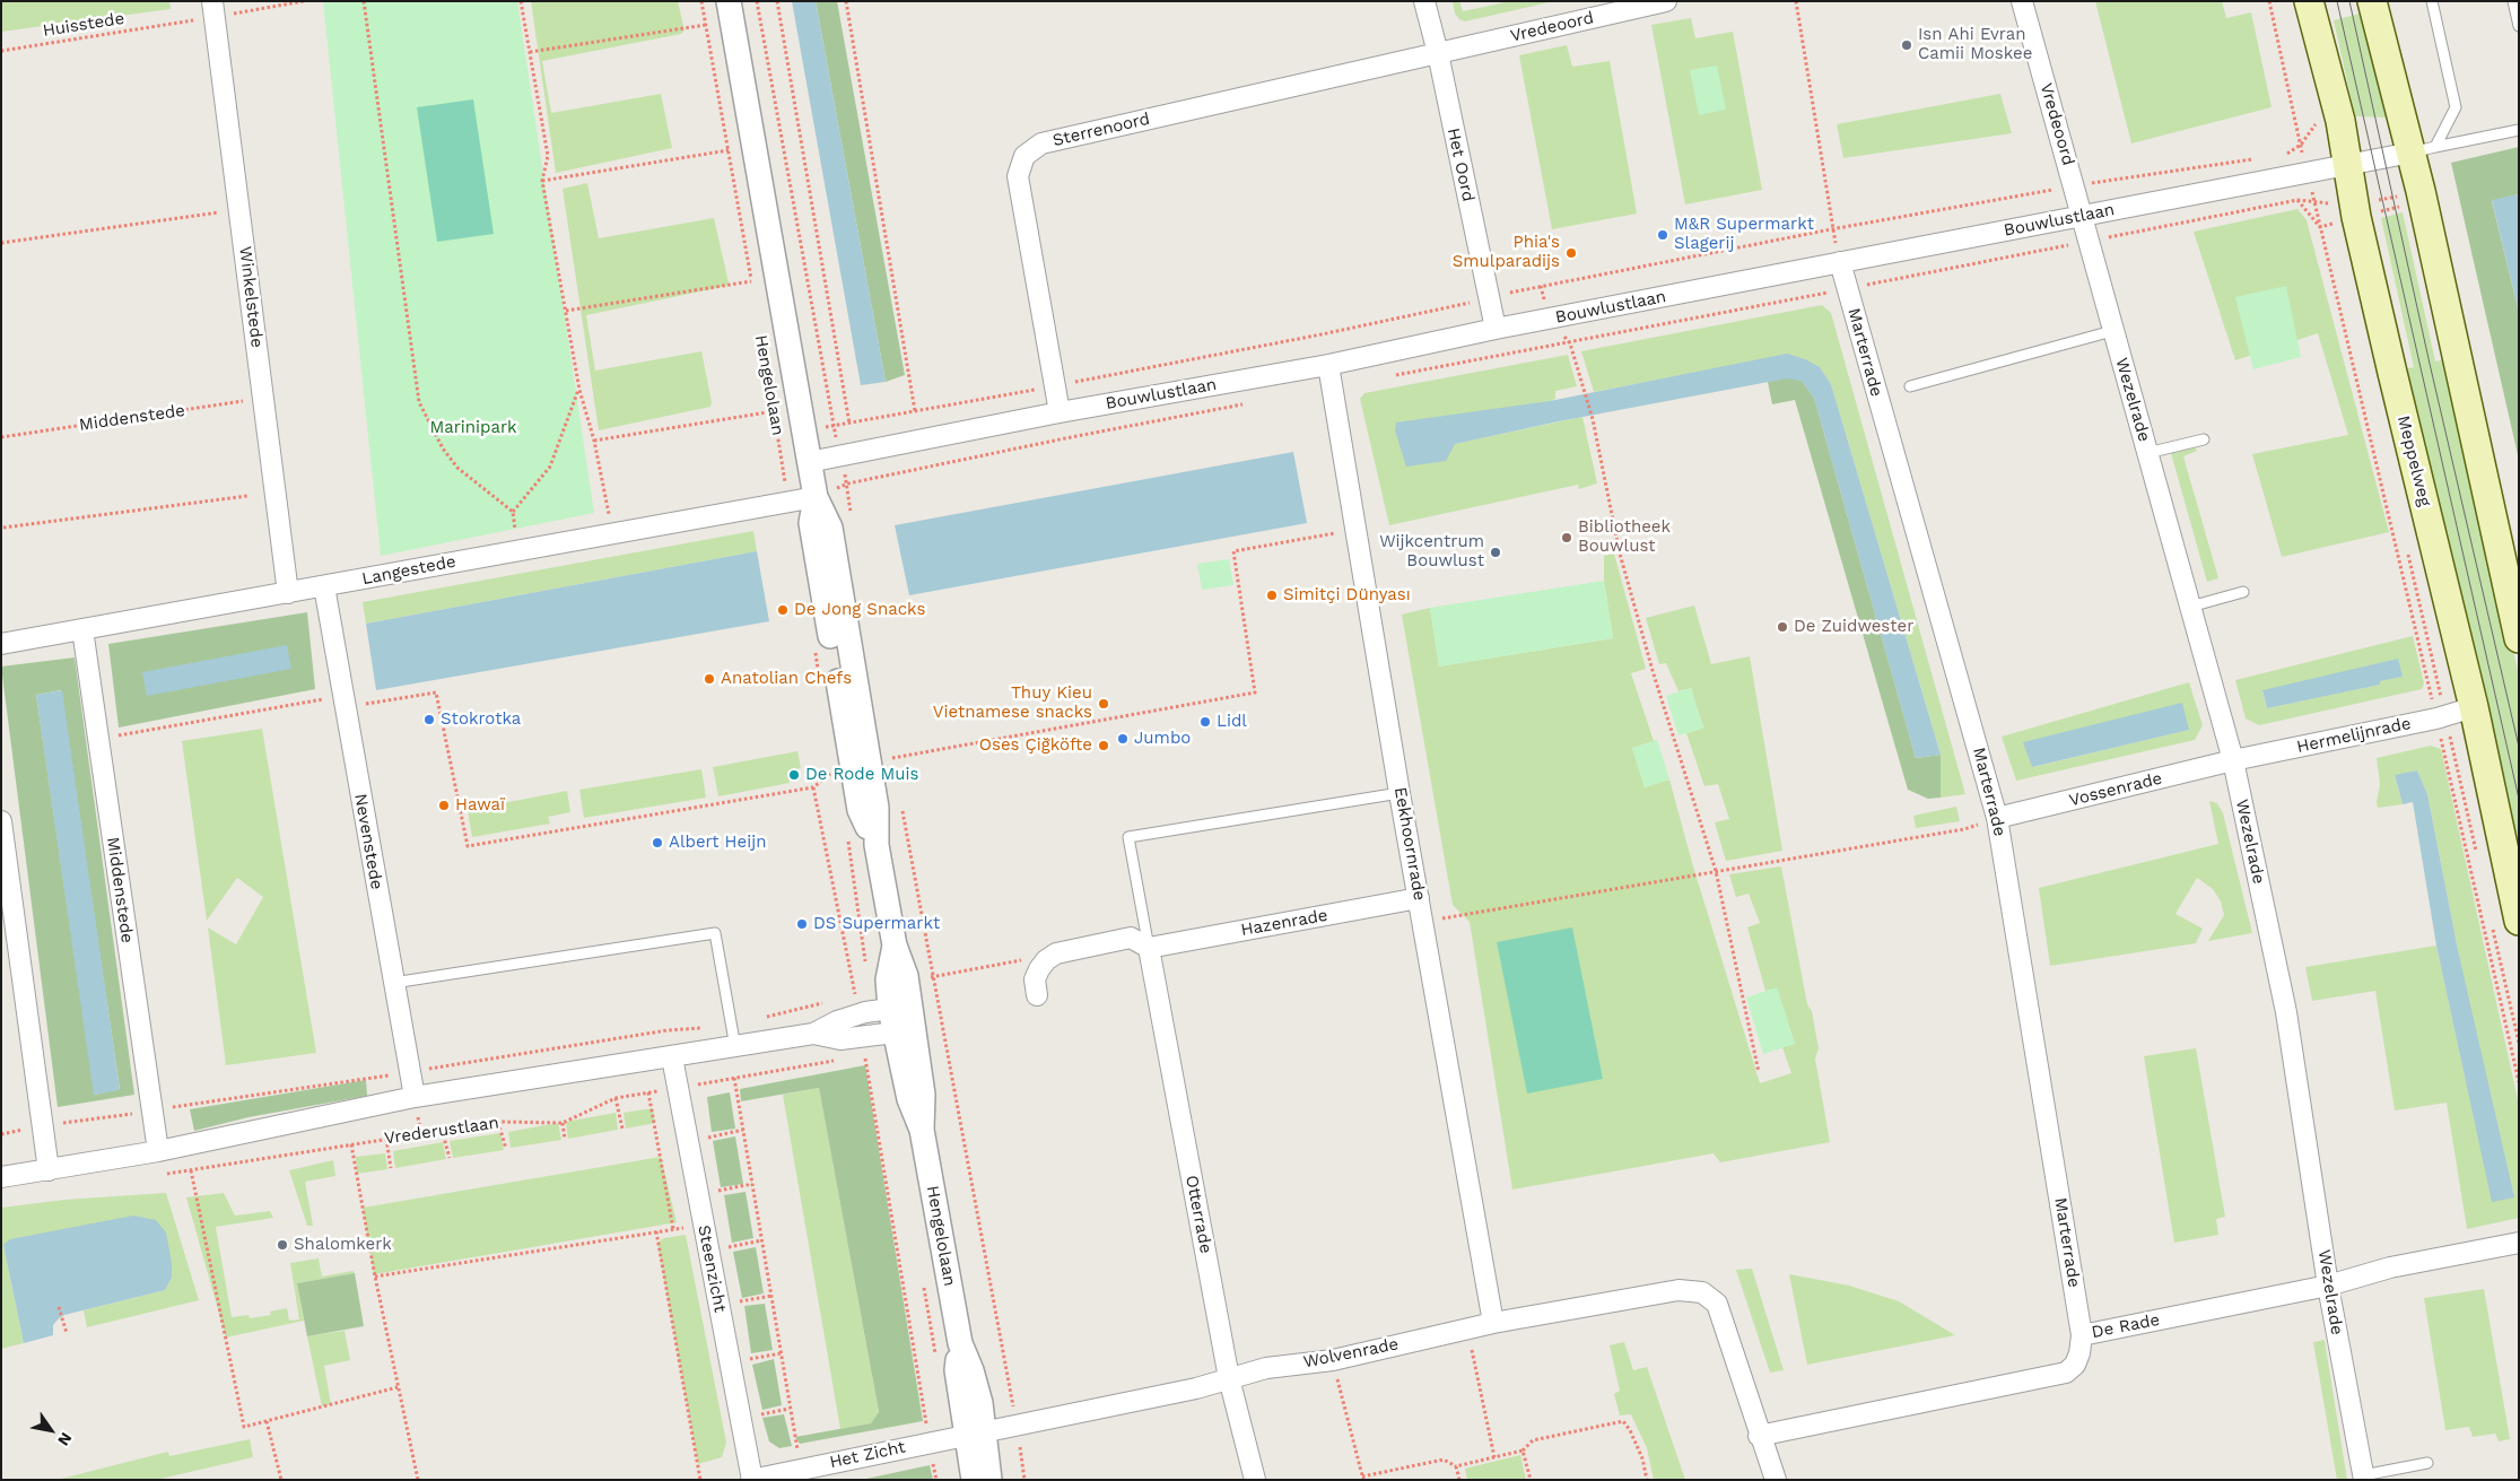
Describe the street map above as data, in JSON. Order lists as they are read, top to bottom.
{
  "streets": {
    "main road": ["Meppelweg"],
    "street": [
      "Vredeoord",
      "Sterrenoord",
      "Het Oord",
      "Bouwlustlaan",
      "Winkelstede",
      "Marterrade",
      "Hengelolaan",
      "Wezelrade",
      "Middenstede",
      "Langestede",
      "Hermelijnrade",
      "Vossenrade",
      "Nevenstede",
      "Eekhoornrade",
      "Hazenrade",
      "Vrederustlaan",
      "Otterrade",
      "Steenzicht",
      "De Rade",
      "Wolvenrade",
      "Het Zicht"
    ],
    "path": ["Huisstede"]
  },
  "crossings": [
    ["Huisstede", "Winkelstede"],
    ["Vredeoord", "Sterrenoord"],
    ["Vredeoord", "Het Oord"],
    ["Vredeoord", "Bouwlustlaan"],
    ["Vredeoord", "Wezelrade"],
    ["Sterrenoord", "Het Oord"],
    ["Sterrenoord", "Bouwlustlaan"],
    ["Het Oord", "Bouwlustlaan"],
    ["Bouwlustlaan", "Marterrade"],
    ["Bouwlustlaan", "Hengelolaan"],
    ["Bouwlustlaan", "Wezelrade"],
    ["Bouwlustlaan", "Meppelweg"],
    ["Bouwlustlaan", "Eekhoornrade"],
    ["Winkelstede", "Middenstede"],
    ["Winkelstede", "Langestede"],
    ["Marterrade", "Vossenrade"],
    ["Marterrade", "De Rade"],
    ["Hengelolaan", "Langestede"],
    ["Hengelolaan", "Vrederustlaan"],
    ["Hengelolaan", "Wolvenrade"],
    ["Hengelolaan", "Het Zicht"],
    ["Wezelrade", "Hermelijnrade"],
    ["Wezelrade", "Vossenrade"],
    ["Wezelrade", "De Rade"],
    ["Middenstede", "Langestede"],
    ["Middenstede", "Vrederustlaan"],
    ["Meppelweg", "Hermelijnrade"],
    ["Langestede", "Nevenstede"],
    ["Hermelijnrade", "Vossenrade"],
    ["Nevenstede", "Vrederustlaan"],
    ["Eekhoornrade", "Hazenrade"],
    ["Eekhoornrade", "Wolvenrade"],
    ["Hazenrade", "Otterrade"],
    ["Vrederustlaan", "Steenzicht"],
    ["Otterrade", "Wolvenrade"],
    ["Steenzicht", "Het Zicht"],
    ["De Rade", "Wolvenrade"],
    ["Wolvenrade", "Het Zicht"]
  ],
  "parks": ["Marinipark"],
  "places": [
    "Isn Ahi Evran Camii Moskee",
    "M&R Supermarkt Slagerij",
    "Phia's Smulparadijs",
    "Bibliotheek Bouwlust",
    "Wijkcentrum Bouwlust",
    "Simitçi Dünyası",
    "De Jong Snacks",
    "De Zuidwester",
    "Anatolian Chefs",
    "Thuy Kieu Vietnamese snacks",
    "Stokrotka",
    "Lidl",
    "Jumbo",
    "Oses Çiğköfte",
    "De Rode Muis",
    "Hawaï",
    "Albert Heijn",
    "DS Supermarkt",
    "Shalomkerk"
  ],
  "north": "bottom right"
}
